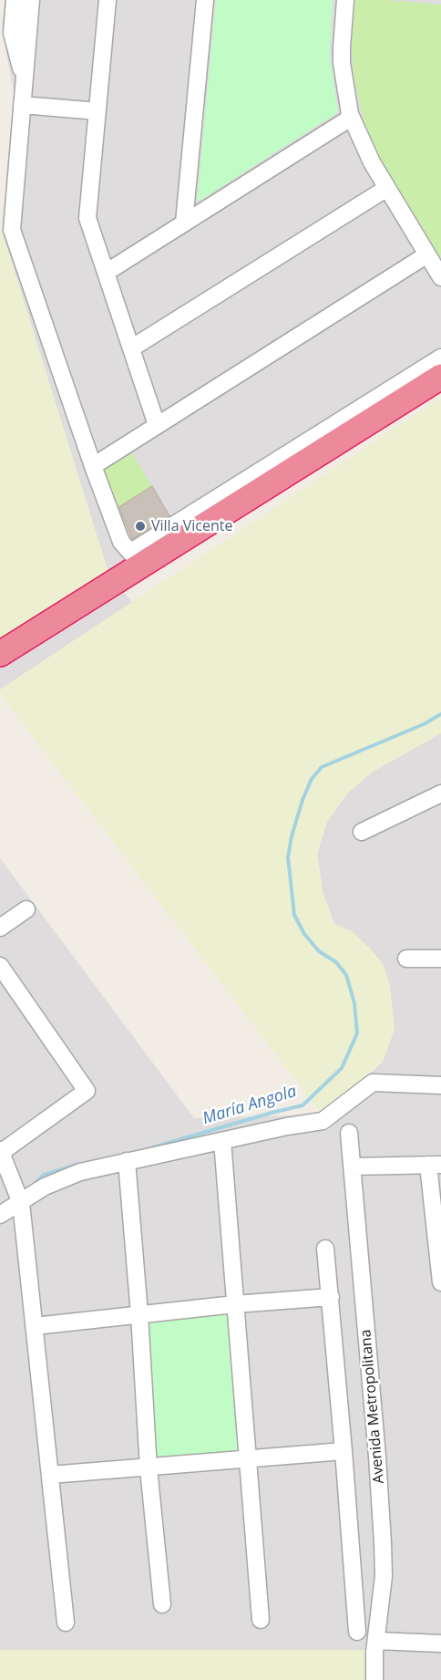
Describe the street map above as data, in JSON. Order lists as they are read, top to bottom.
{
  "streets": {
    "street": ["Avenida Metropolitana"]
  },
  "water": ["María Angola"],
  "places": ["Villa Vicente"]
}
